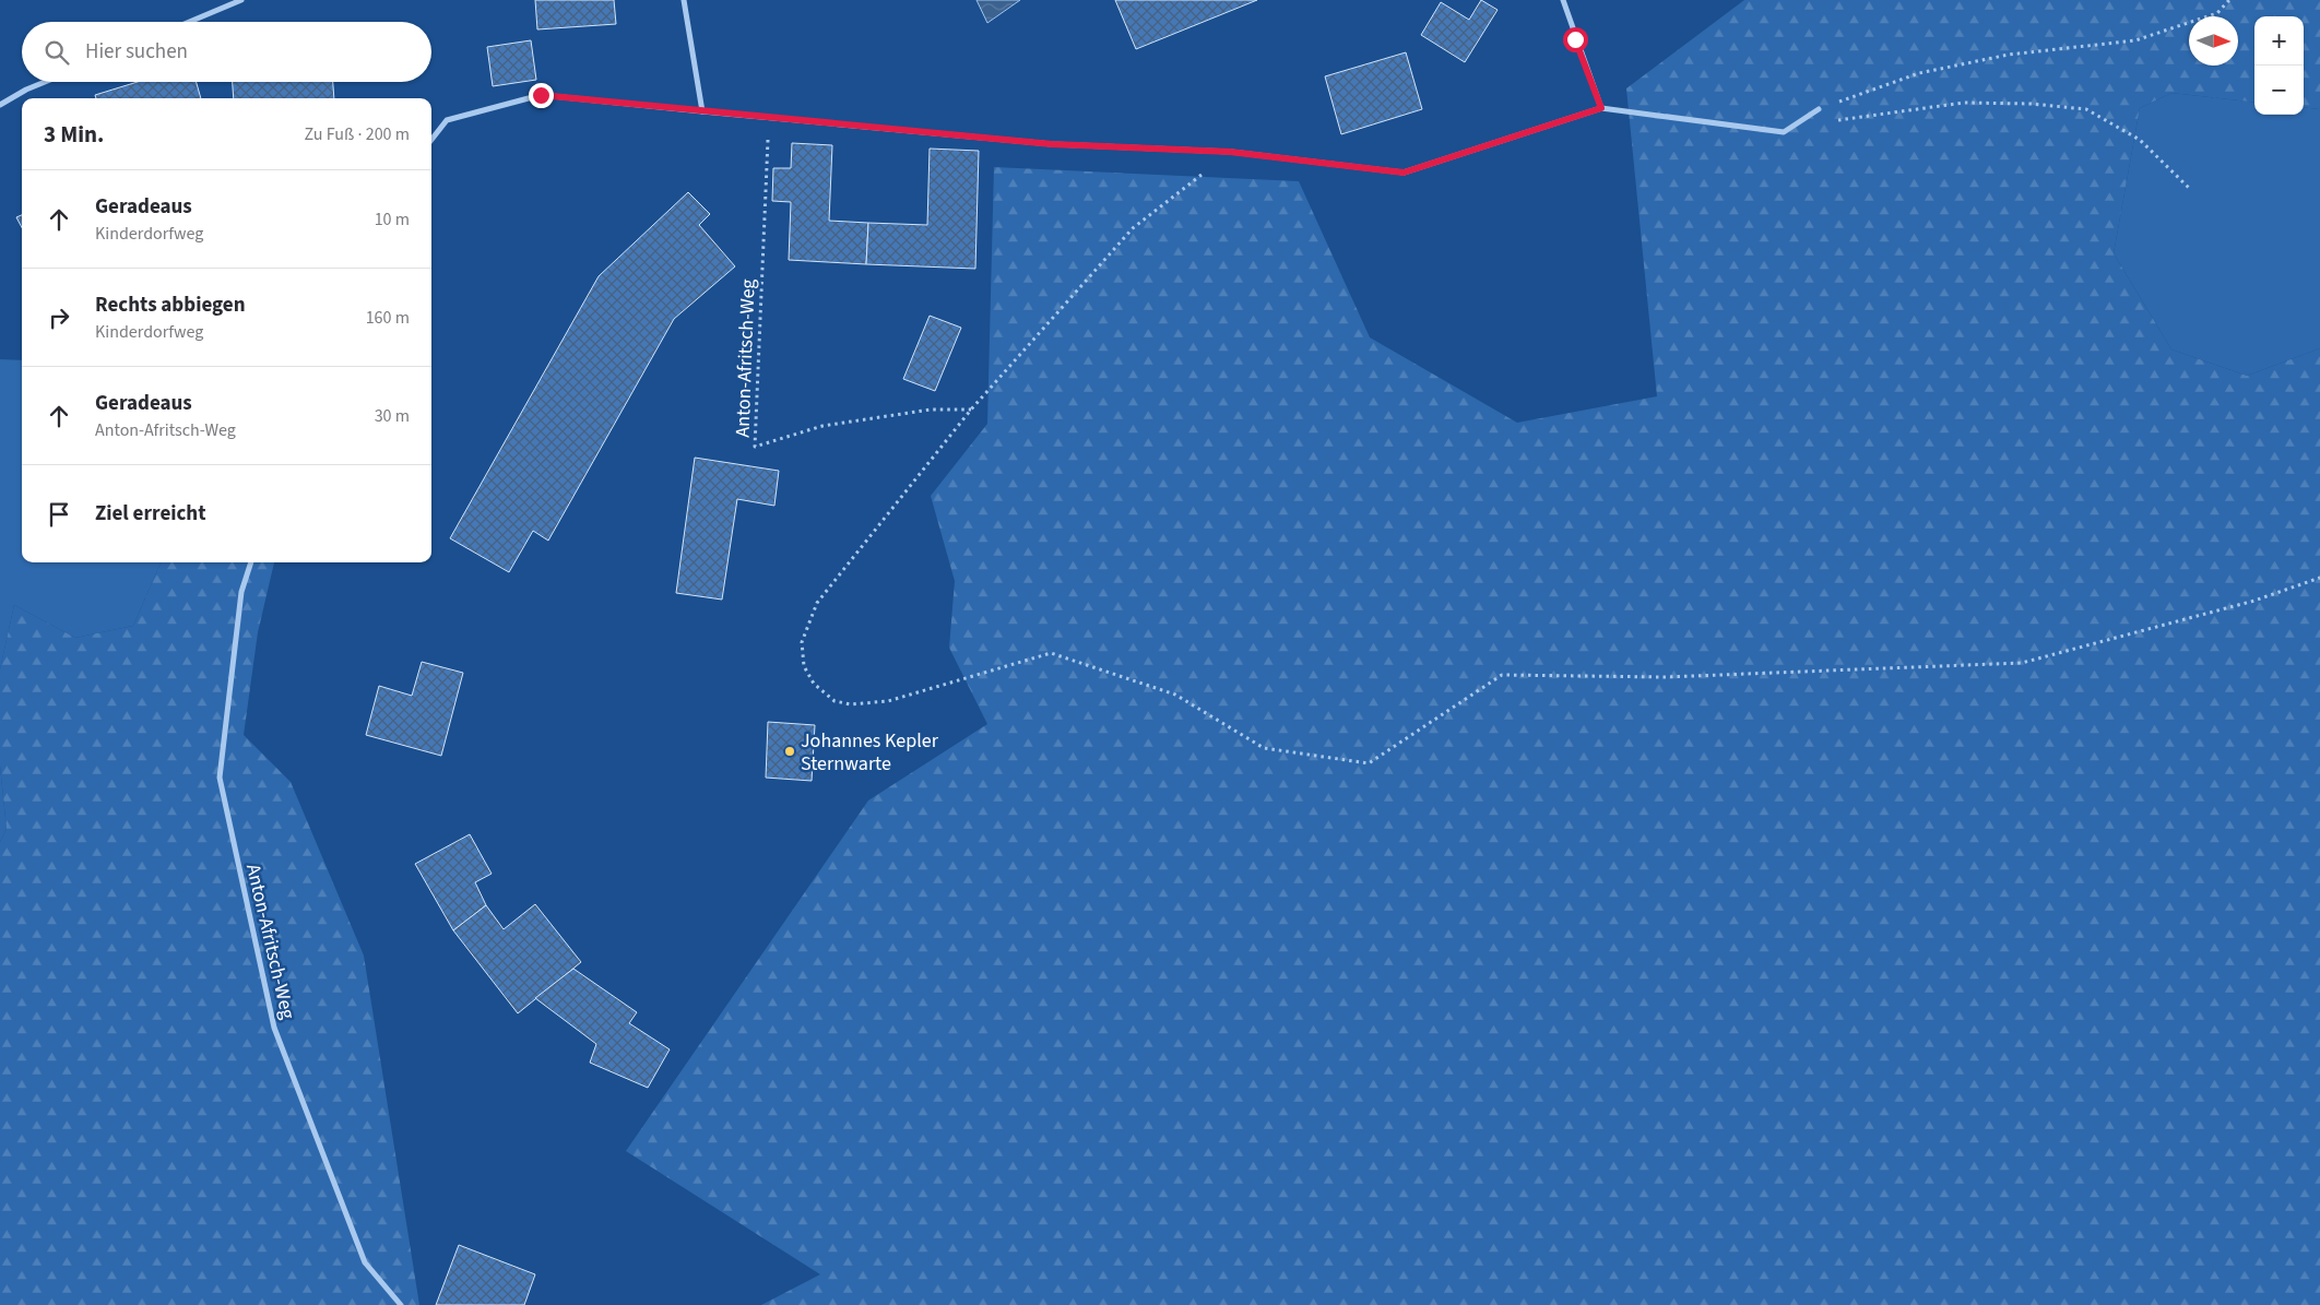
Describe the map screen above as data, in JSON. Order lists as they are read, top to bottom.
{
  "streets": {
    "street": ["Anton-Afritsch-Weg"]
  },
  "places": ["Johannes Kepler Sternwarte"],
  "north": "right",
  "page": {
    "map_buttons": ["+", "−"],
    "search": "Hier suchen",
    "heading": ["3 Min.", "Zu Fuß · 200 m"],
    "list": [
      ["Geradeaus", "Kinderdorfweg", "10 m"],
      ["Rechts abbiegen", "Kinderdorfweg", "160 m"],
      ["Geradeaus", "Anton-Afritsch-Weg", "30 m"],
      "Ziel erreicht"
    ]
  }
}
